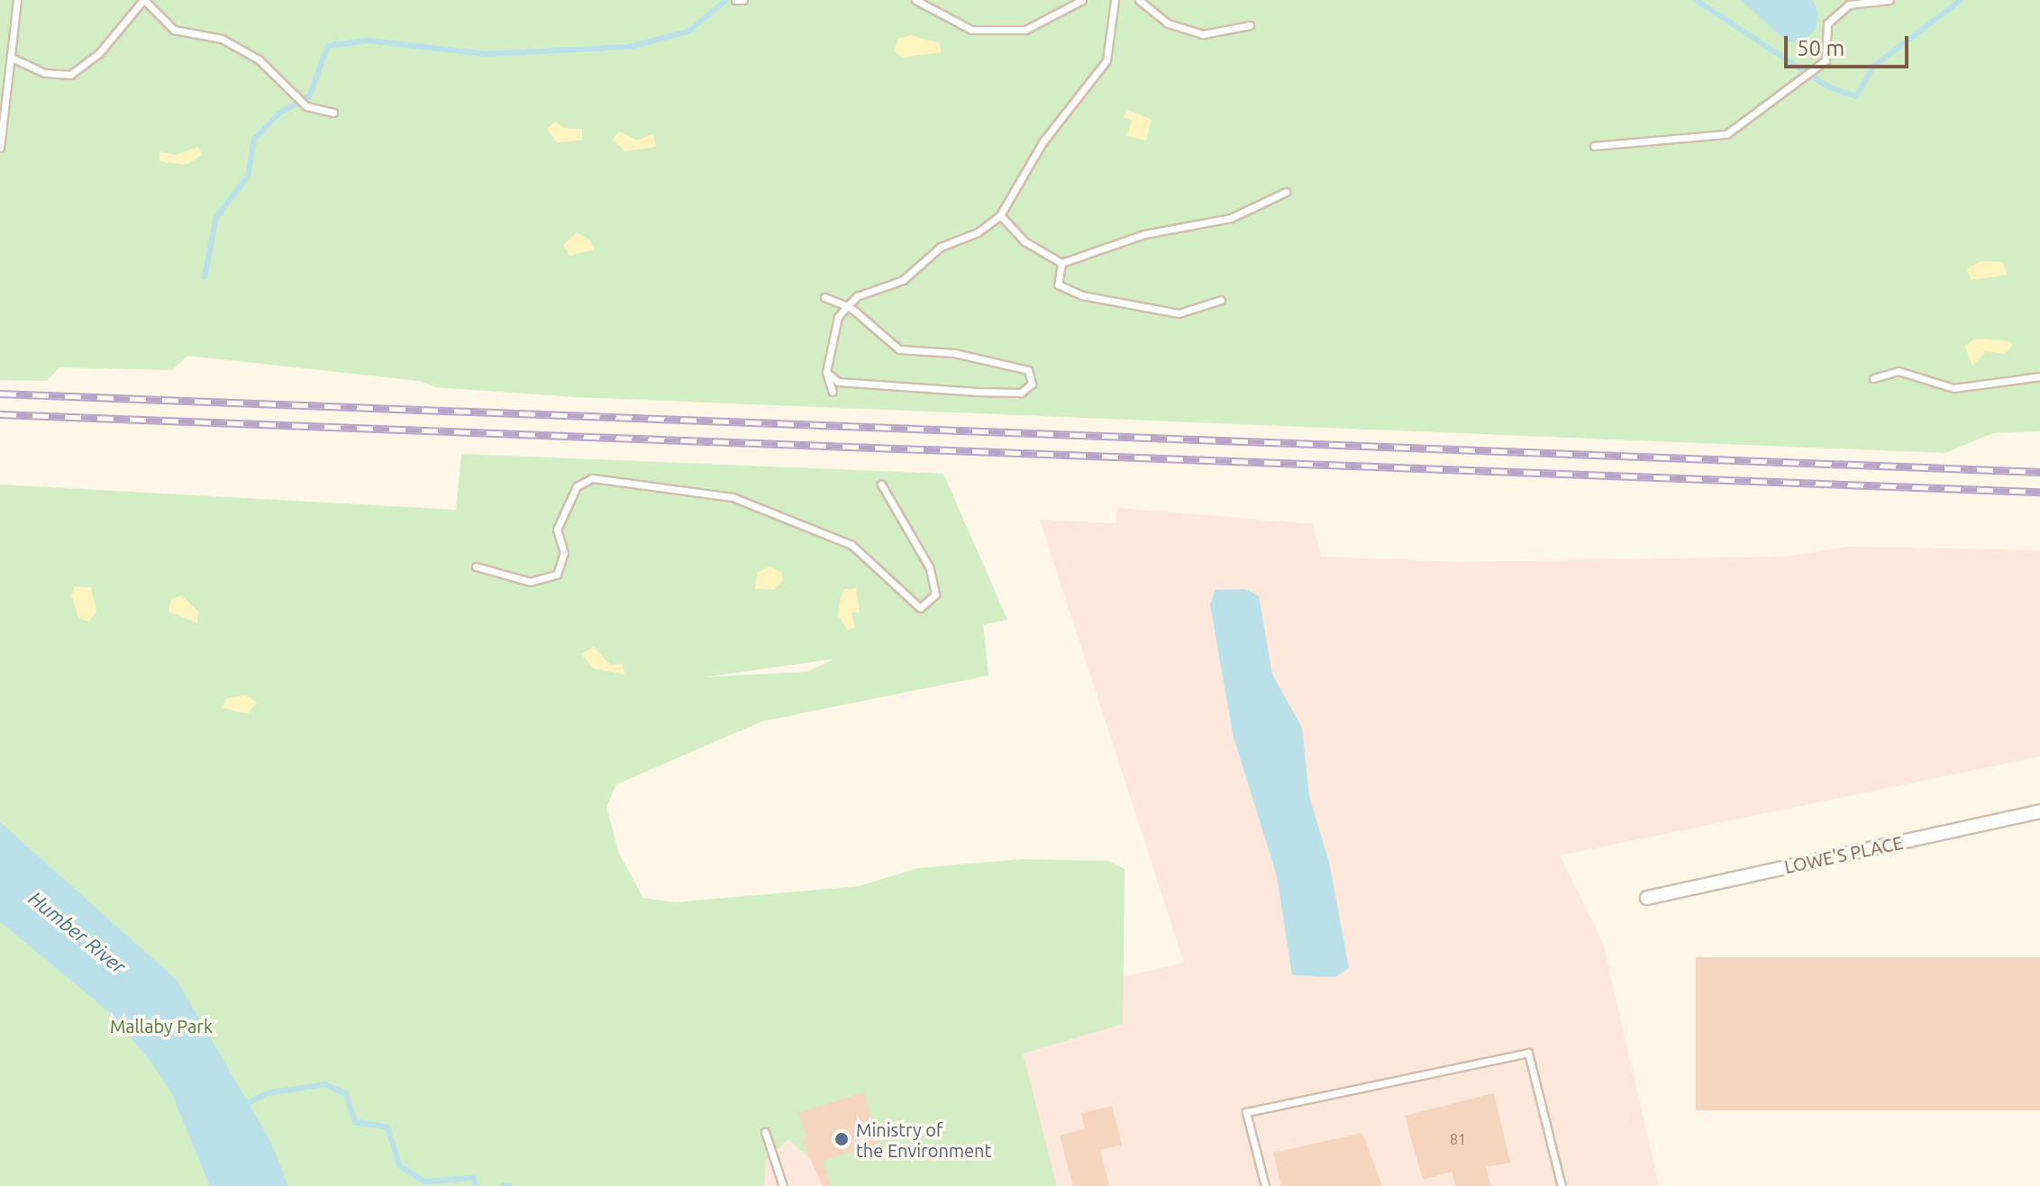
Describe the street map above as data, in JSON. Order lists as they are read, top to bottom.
{
  "streets": {
    "street": ["LOWE'S PLACE"]
  },
  "water": ["Humber River"],
  "parks": ["Mallaby Park"],
  "places": ["Ministry of the Environment"],
  "house_numbers": ["81"],
  "scale_bar": "50 m"
}
